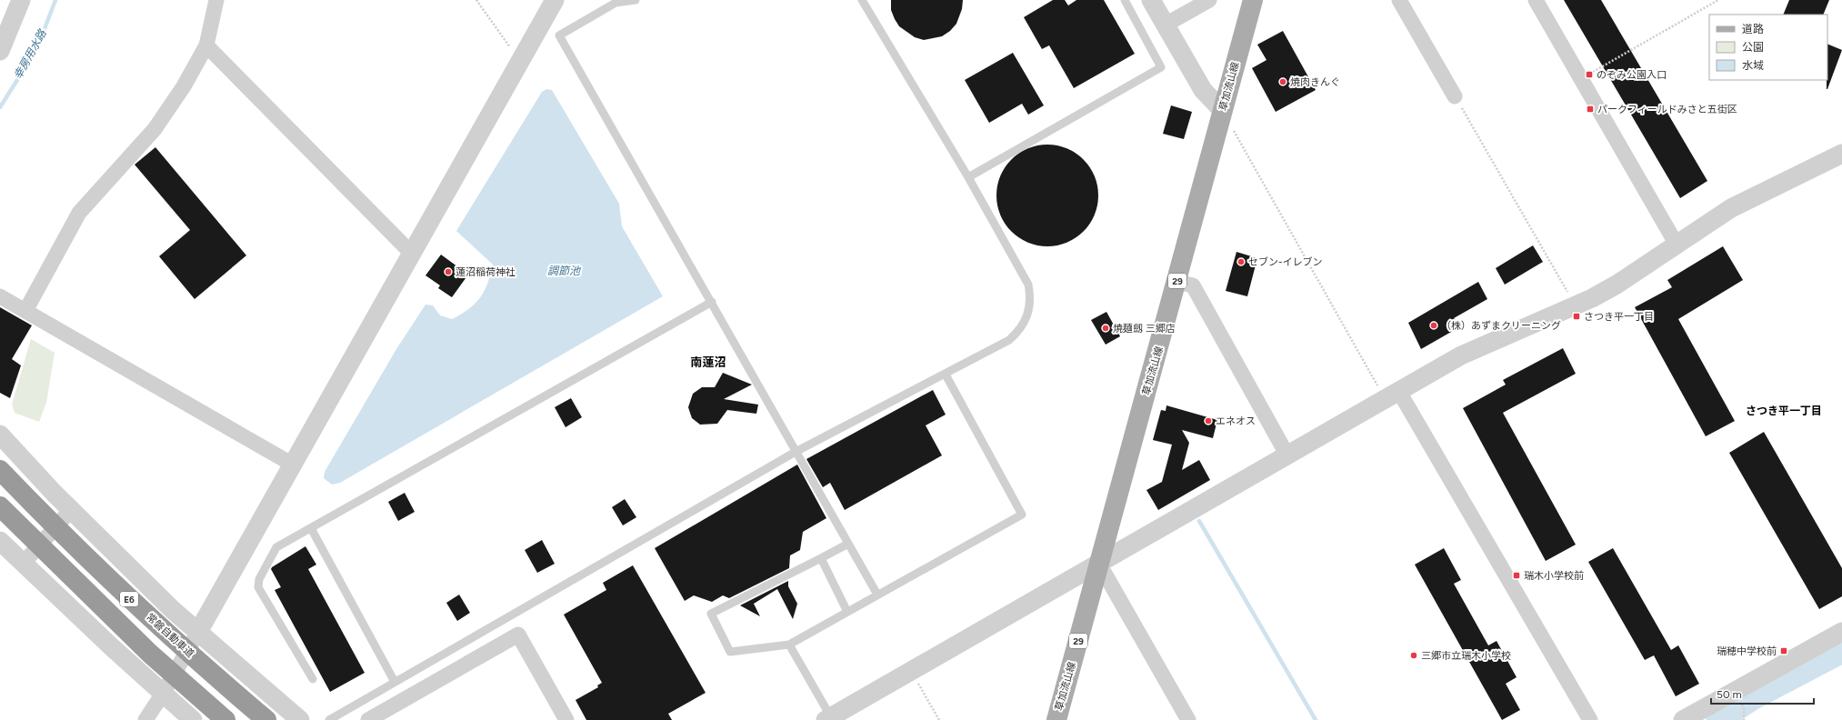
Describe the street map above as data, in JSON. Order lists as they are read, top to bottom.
{
  "streets": {
    "highway": ["E6", "常磐自動車道"],
    "main road": ["草加流山線", "29"]
  },
  "districts": ["南蓮沼", "さつき平一丁目"],
  "water": ["幸房用水路", "調節池"],
  "places": {
    "transit": [
      "のぞみ公園入口",
      "パークフィールドみさと五街区",
      "さつき平一丁目",
      "瑞木小学校前",
      "瑞穂中学校前"
    ],
    "other": [
      "焼肉きんぐ",
      "セブン-イレブン",
      "蓮沼稲荷神社",
      "（株）あずまクリーニング",
      "焼麺劔 三郷店",
      "エネオス",
      "三郷市立瑞木小学校"
    ]
  },
  "legend": ["道路", "公園", "水域"],
  "scale_bar": "50 m"
}
